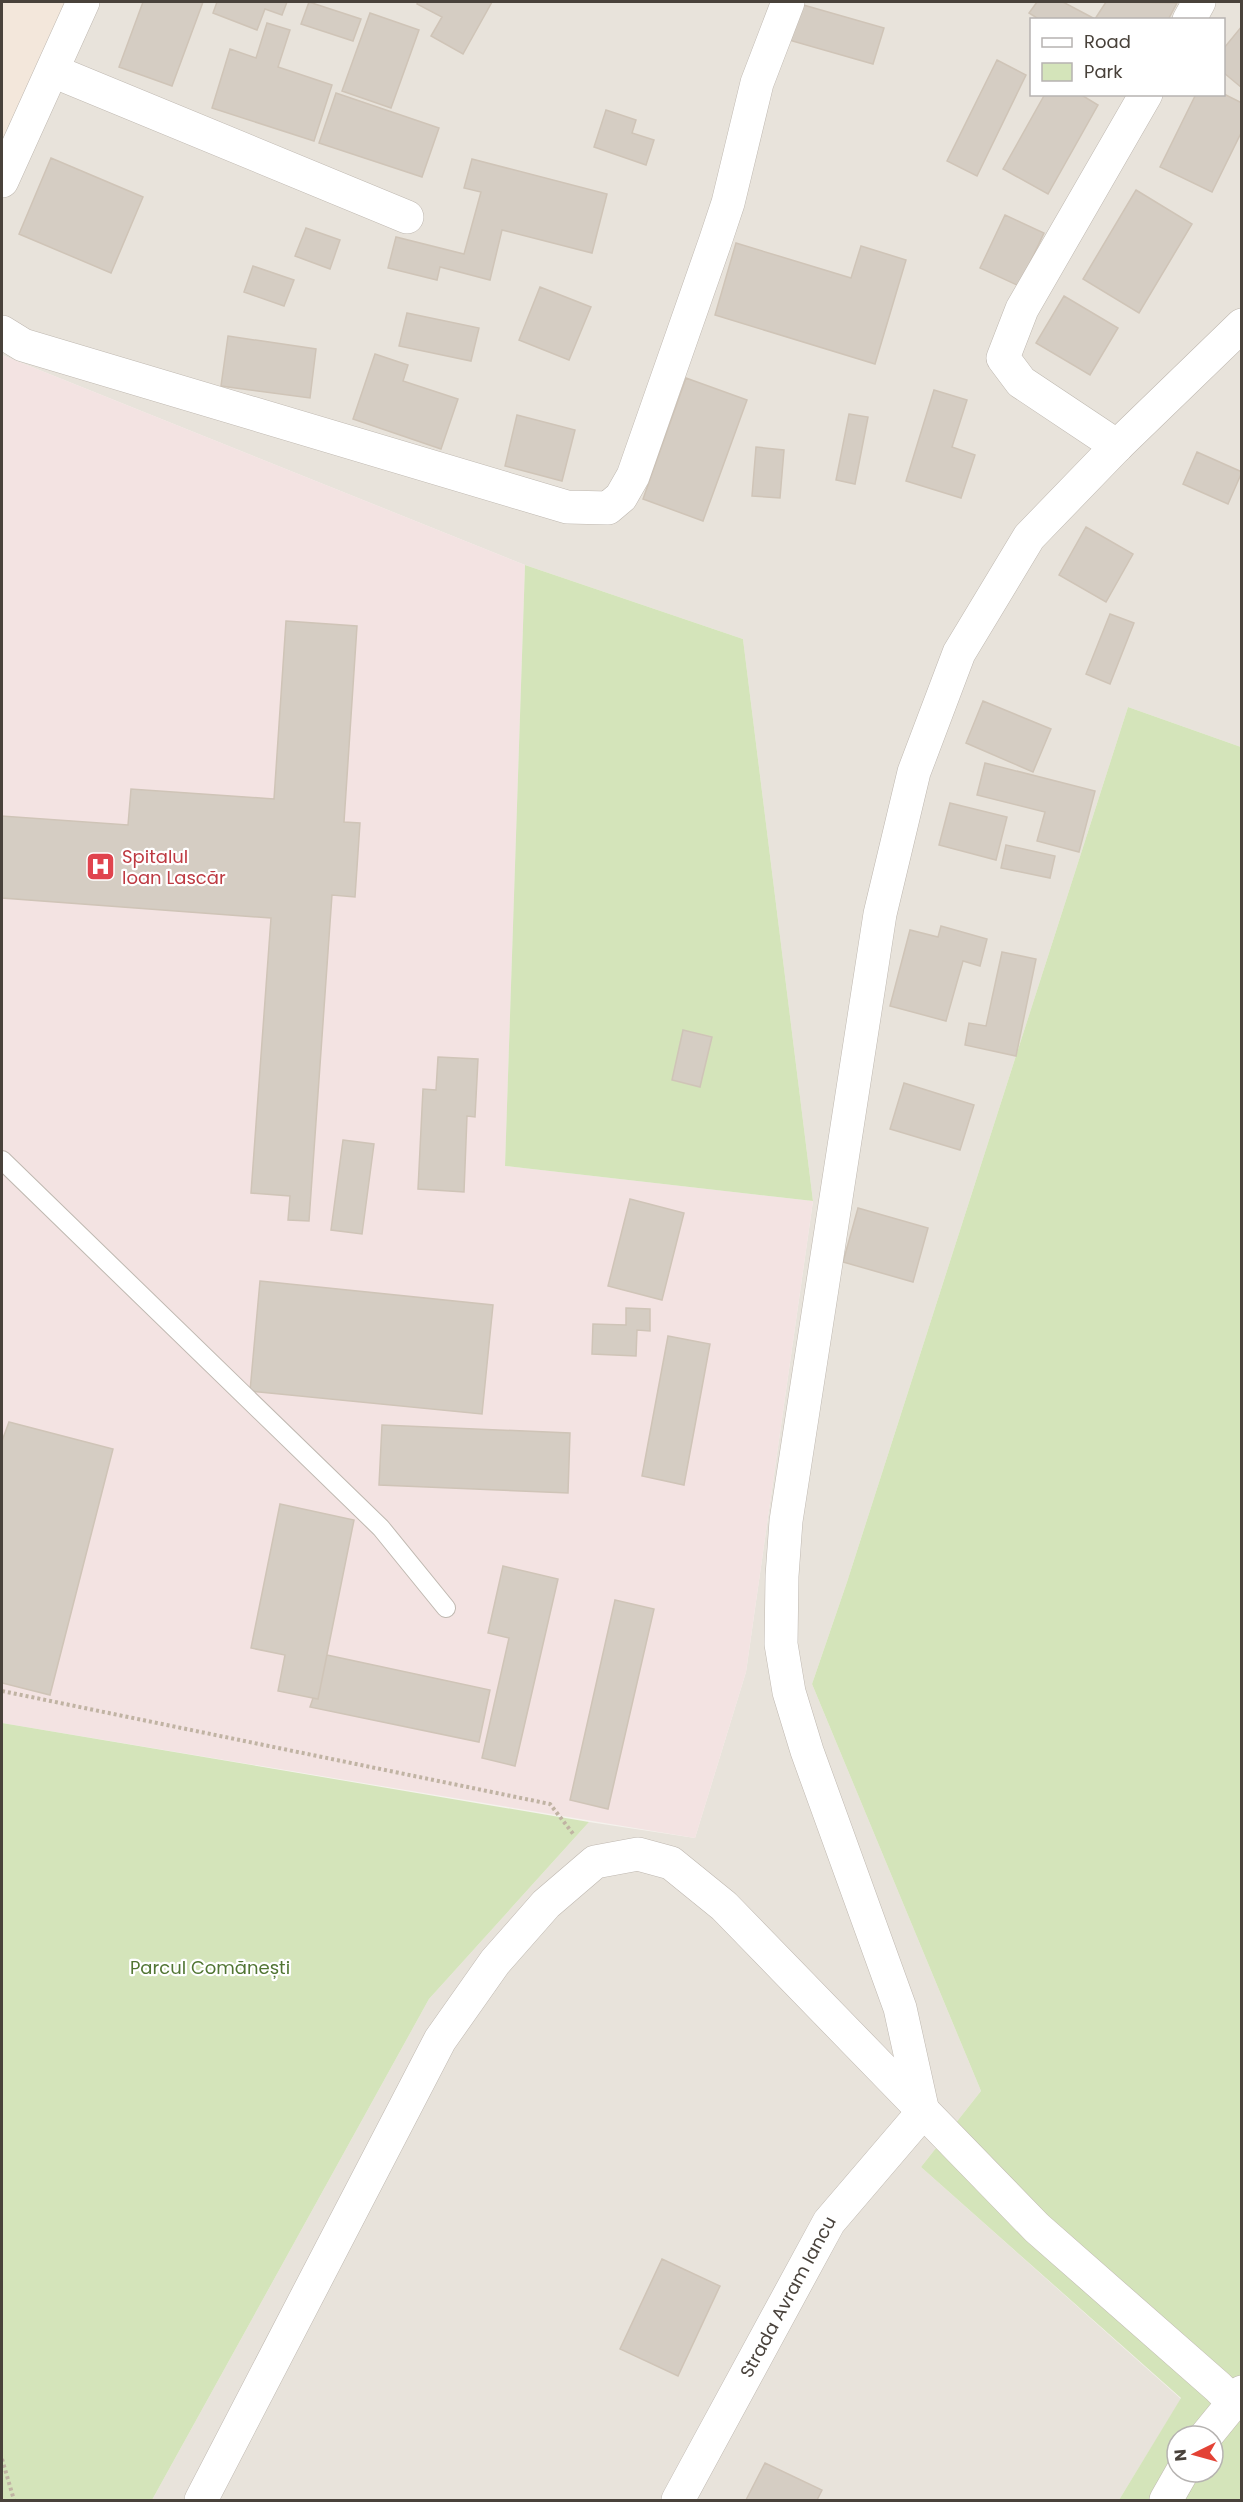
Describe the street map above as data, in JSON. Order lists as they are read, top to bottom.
{
  "streets": {
    "street": ["Strada Avram Iancu"]
  },
  "parks": ["Parcul Comănești"],
  "places": {
    "hospital": ["Spitalul Ioan Lascăr"]
  },
  "legend": ["Road", "Park"],
  "north": "left"
}
